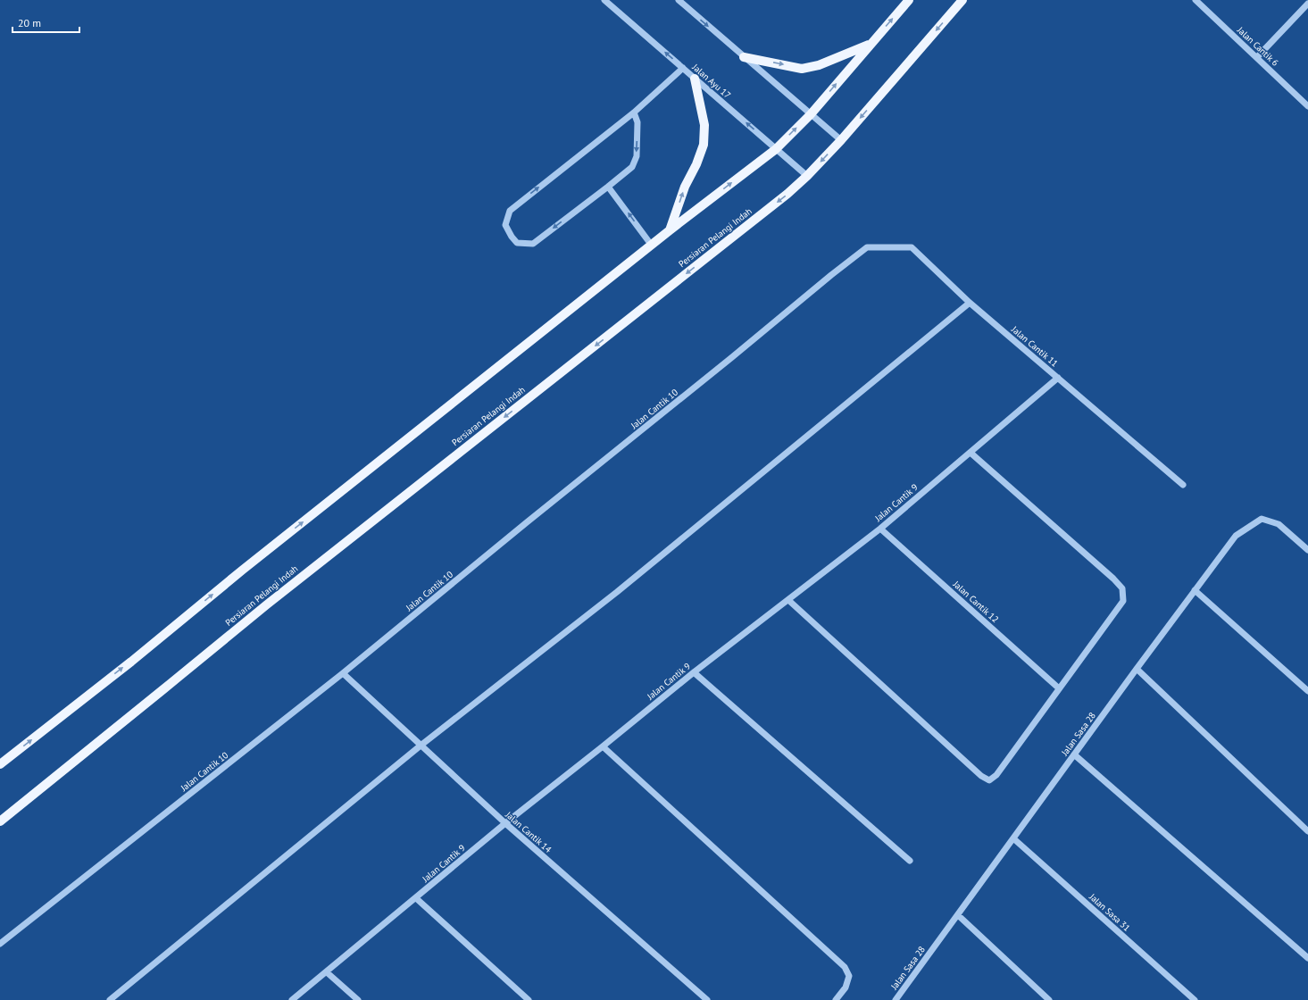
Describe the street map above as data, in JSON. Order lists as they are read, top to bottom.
{
  "streets": {
    "main road": ["Persiaran Pelangi Indah"],
    "street": [
      "Jalan Cantik 6",
      "Jalan Ayu 17",
      "Jalan Cantik 11",
      "Jalan Cantik 10",
      "Jalan Cantik 9",
      "Jalan Cantik 12",
      "Jalan Sasa 28",
      "Jalan Cantik 14",
      "Jalan Sasa 31"
    ]
  },
  "crossings": [
    ["Jalan Ayu 17", "Persiaran Pelangi Indah"],
    ["Jalan Cantik 11", "Jalan Cantik 10"],
    ["Jalan Cantik 11", "Jalan Cantik 9"],
    ["Jalan Cantik 10", "Jalan Cantik 14"],
    ["Jalan Cantik 9", "Jalan Cantik 12"],
    ["Jalan Cantik 9", "Jalan Cantik 14"],
    ["Jalan Sasa 28", "Jalan Sasa 31"]
  ],
  "scale_bar": "20 m"
}
